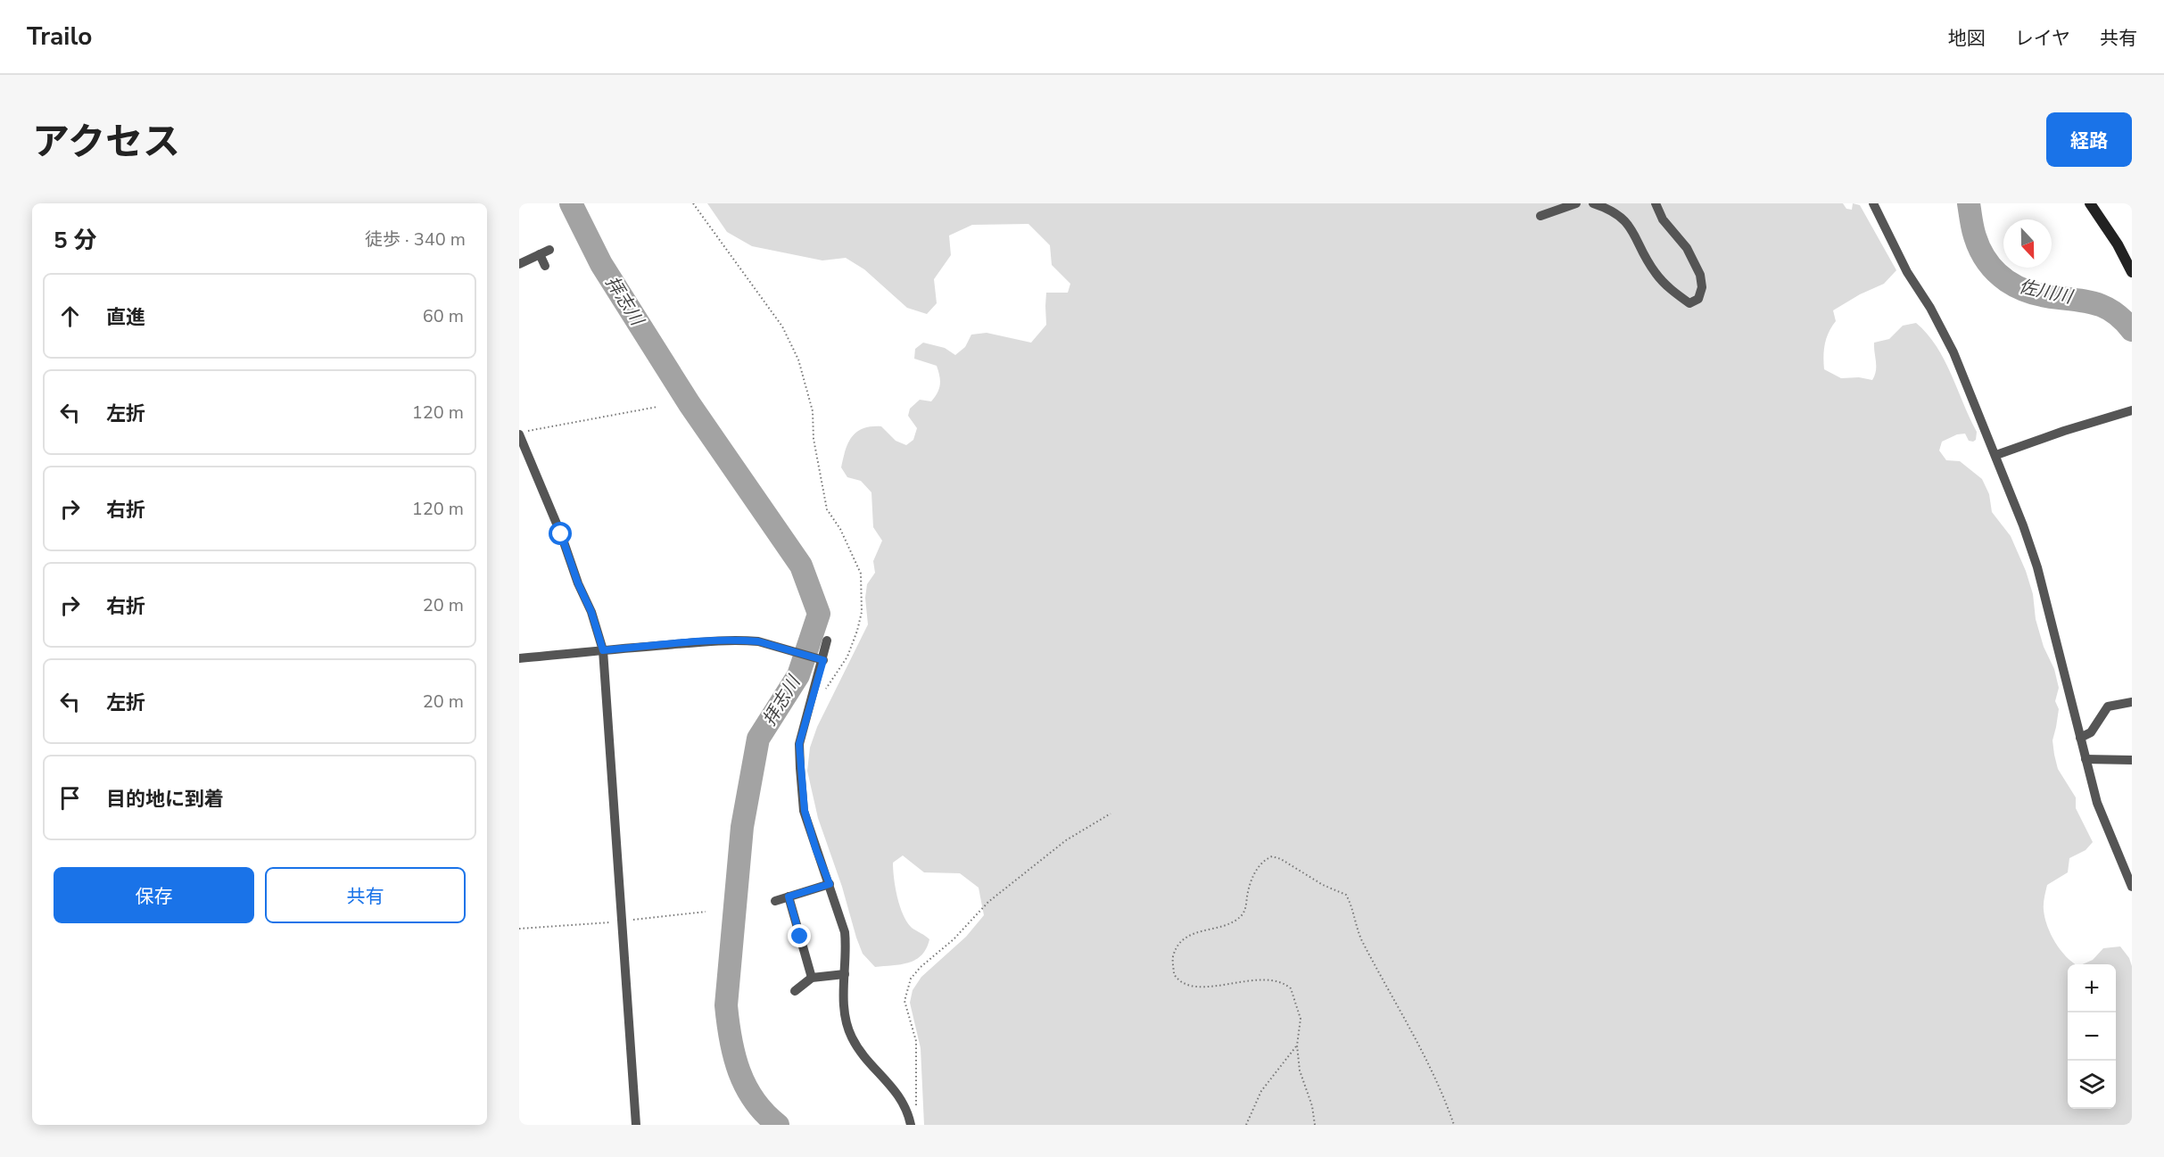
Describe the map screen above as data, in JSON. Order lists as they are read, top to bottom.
{
  "water": ["佐川川", "拝志川"],
  "north": "bottom",
  "page": {
    "header": "Trailo",
    "nav": ["地図", "レイヤ", "共有"],
    "title": "アクセス",
    "buttons": [
      "経路",
      ["保存", "共有"]
    ],
    "heading": ["5 分", "徒歩 · 340 m"],
    "list": [
      ["直進", "60 m"],
      ["左折", "120 m"],
      ["右折", "120 m"],
      ["右折", "20 m"],
      ["左折", "20 m"],
      "目的地に到着"
    ],
    "map_buttons": ["+", "−"]
  }
}
